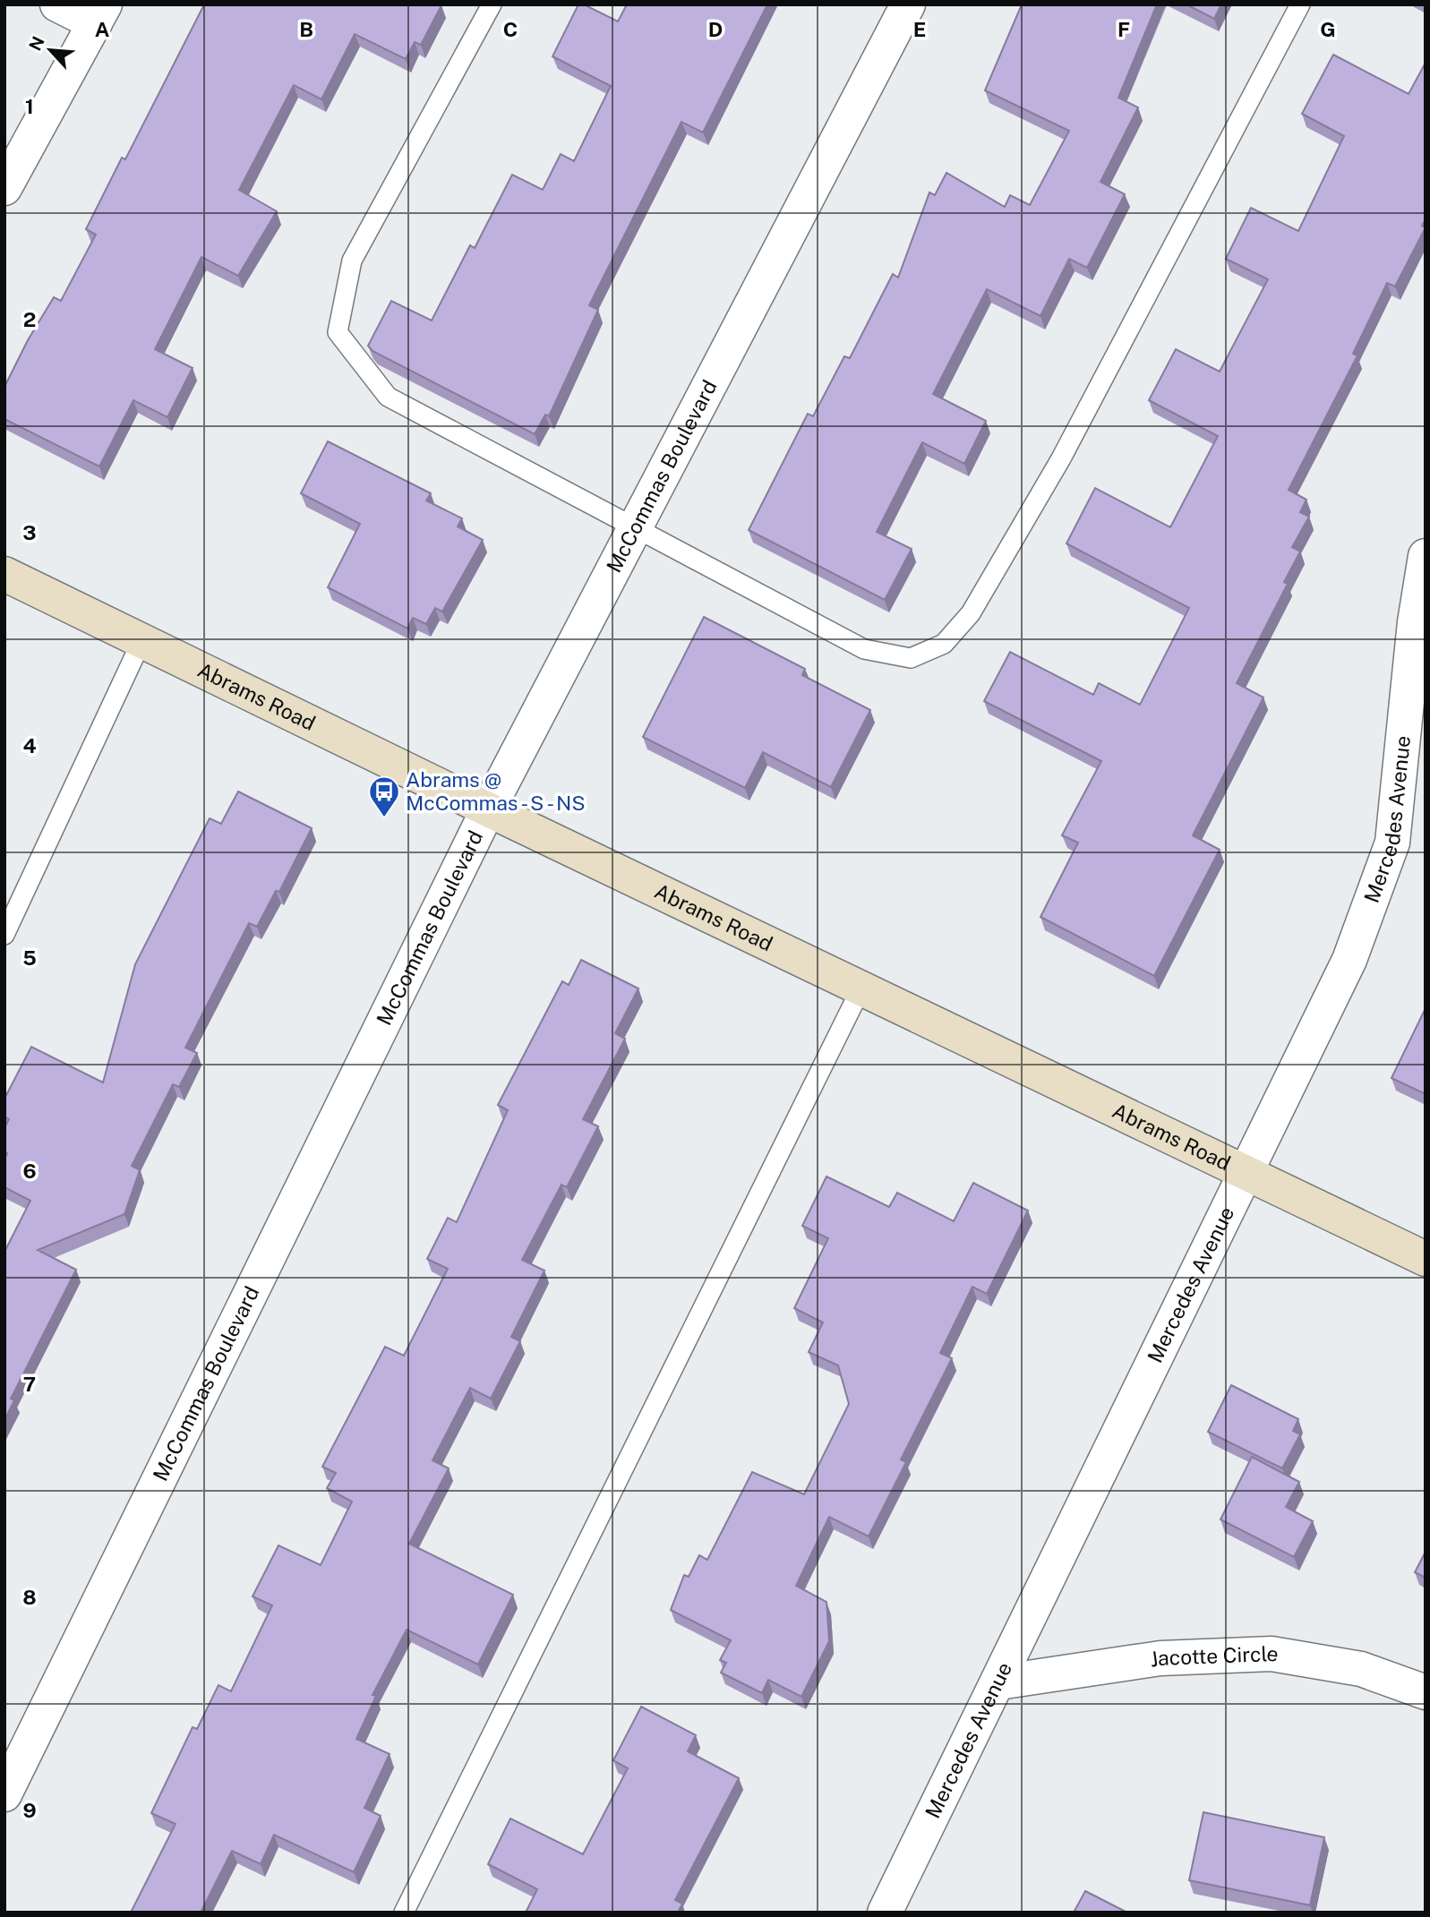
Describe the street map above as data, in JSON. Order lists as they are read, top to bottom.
{
  "streets": {
    "main road": ["Abrams Road"],
    "street": ["McCommas Boulevard", "Mercedes Avenue", "Jacotte Circle"]
  },
  "crossings": [
    ["McCommas Boulevard", "Abrams Road"],
    ["Abrams Road", "Mercedes Avenue"],
    ["Mercedes Avenue", "Jacotte Circle"]
  ],
  "places": {
    "bus stop": ["Abrams @ McCommas - S - NS"]
  },
  "north": "top left",
  "grid": {
    "columns": [
      "A",
      "B",
      "C",
      "D",
      "E",
      "F",
      "G"
    ],
    "rows": [
      "1",
      "2",
      "3",
      "4",
      "5",
      "6",
      "7",
      "8",
      "9"
    ]
  }
}
